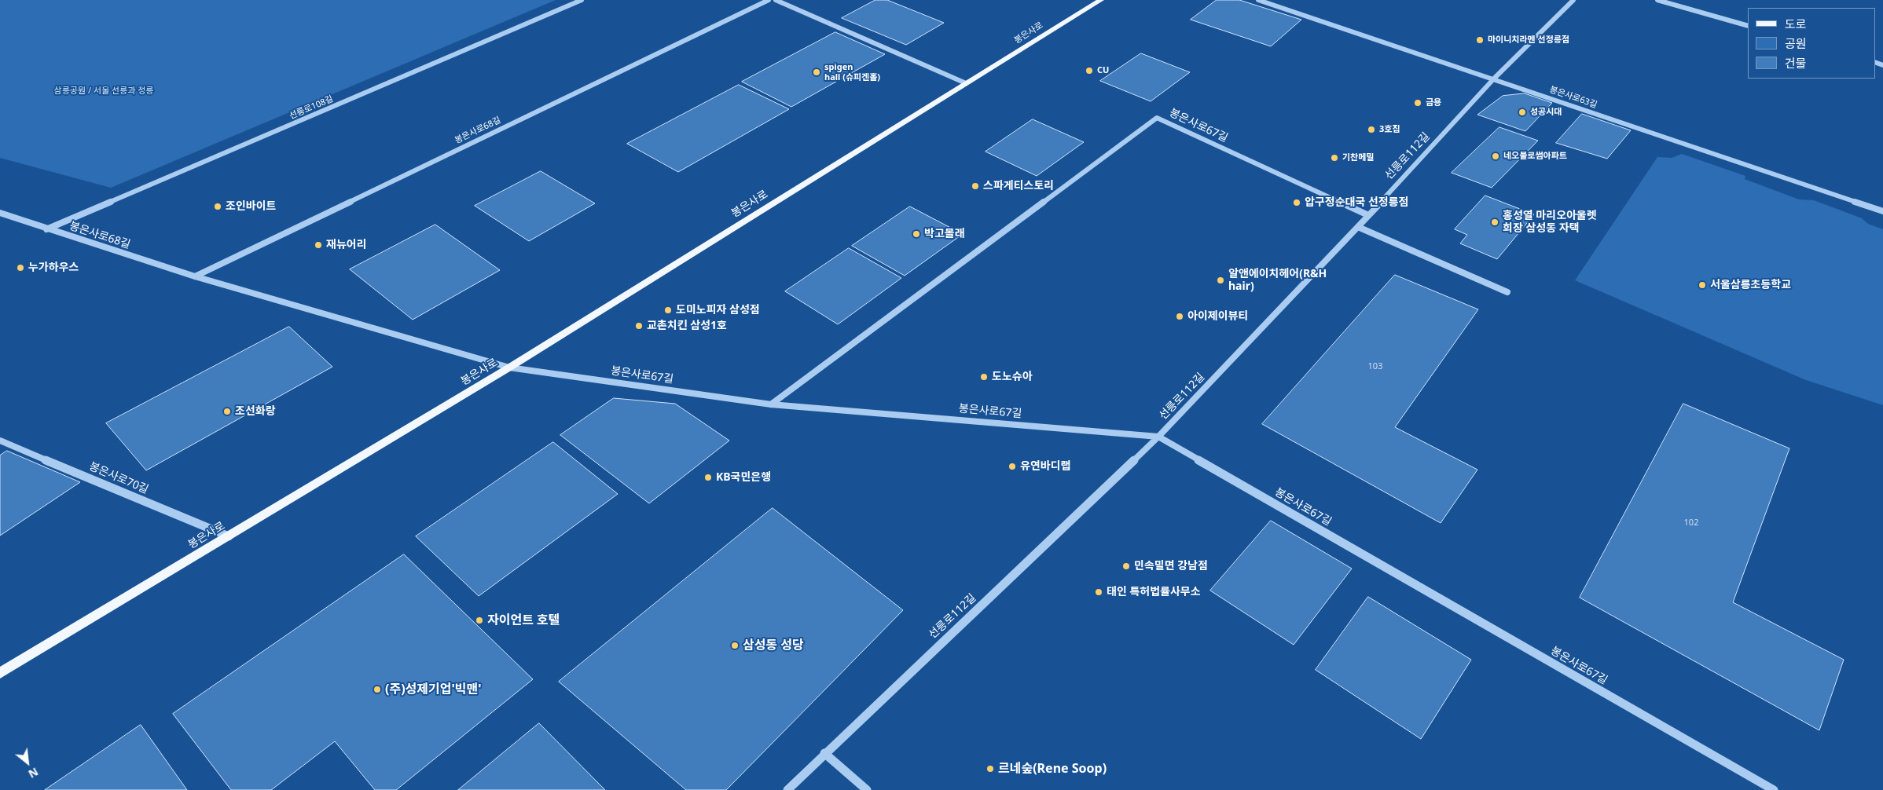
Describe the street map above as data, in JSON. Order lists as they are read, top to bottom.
{
  "streets": {
    "main road": ["봉은사로"],
    "street": [
      "봉은사로63길",
      "선릉로108길",
      "봉은사로67길",
      "봉은사로68길",
      "선릉로112길",
      "봉은사로70길"
    ]
  },
  "crossings": [
    ["봉은사로", "봉은사로67길"],
    ["봉은사로", "봉은사로68길"],
    ["봉은사로", "봉은사로70길"],
    ["봉은사로63길", "선릉로112길"],
    ["선릉로108길", "봉은사로68길"],
    ["봉은사로67길", "봉은사로68길"],
    ["봉은사로67길", "선릉로112길"]
  ],
  "parks": ["삼릉공원 / 서울 선릉과 정릉"],
  "places": [
    "마이니치라멘 선정릉점",
    "CU",
    "spigen hall (슈피겐홀)",
    "금용",
    "성공시대",
    "3호집",
    "네오블로썸아파트",
    "기찬메밀",
    "스파게티스토리",
    "압구정순대국 선정릉점",
    "조인바이트",
    "홍성열 마리오아울렛 회장 삼성동 자택",
    "박고볼래",
    "재뉴어리",
    "누가하우스",
    "알앤에이치헤어(R&H hair)",
    "서울삼릉초등학교",
    "도미노피자 삼성점",
    "아이제이뷰티",
    "교촌치킨 삼성1호",
    "도노슈아",
    "조선화랑",
    "유연바디랩",
    "KB국민은행",
    "민속밀면 강남점",
    "태인 특허법률사무소",
    "자이언트 호텔",
    "삼성동 성당",
    "(주)성제기업'빅맨'",
    "르네숲(Rene Soop)"
  ],
  "house_numbers": ["103", "102"],
  "legend": ["도로", "공원", "건물"],
  "north": "bottom right"
}
